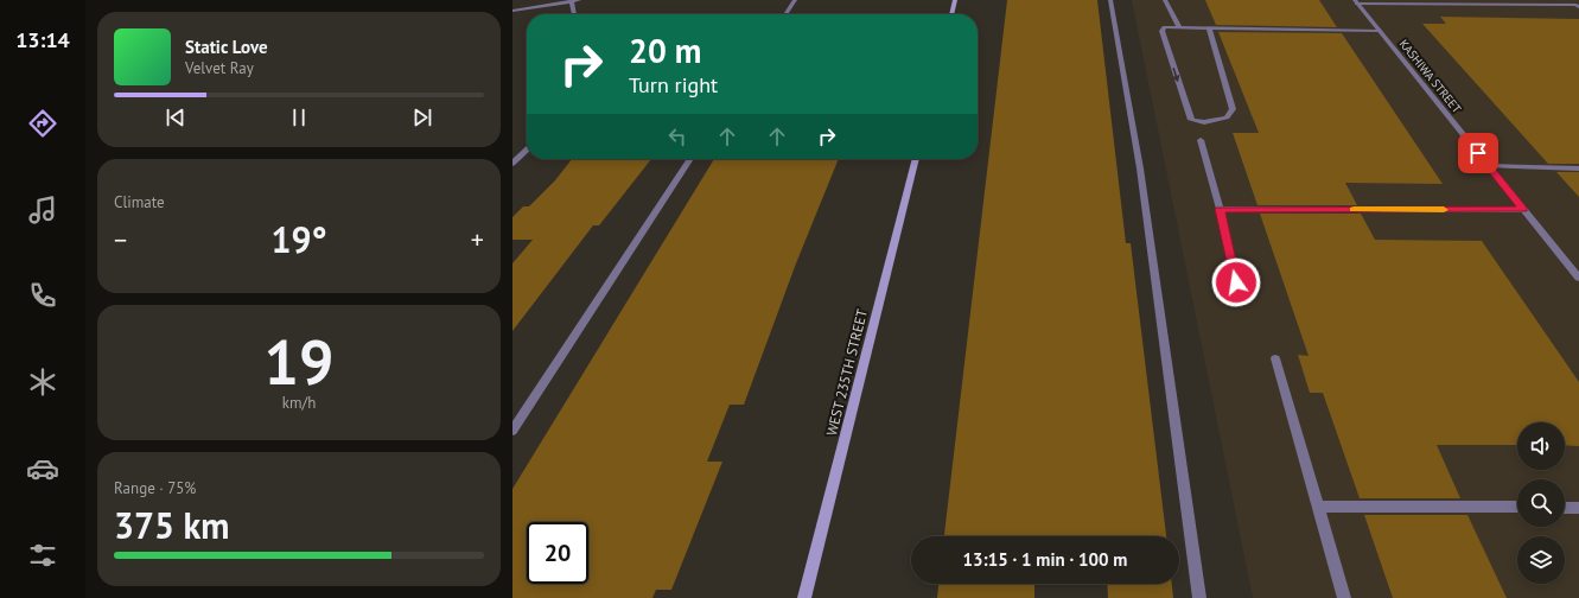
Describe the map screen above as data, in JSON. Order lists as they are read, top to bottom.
{
  "streets": {
    "street": ["KASHIWA STREET", "WEST 235TH STREET"]
  },
  "page": {
    "tabs": "13:14",
    "turn": ["20 m", "Turn right"],
    "song": ["Static Love", "Velvet Ray"],
    "tile": [
      "Climate",
      ["19", "km/h"],
      ["Range · 75%", "375 km"]
    ],
    "heat": ["−", "19°", "+"],
    "limit": "20",
    "trip": "13:15 · 1 min · 100 m"
  }
}
